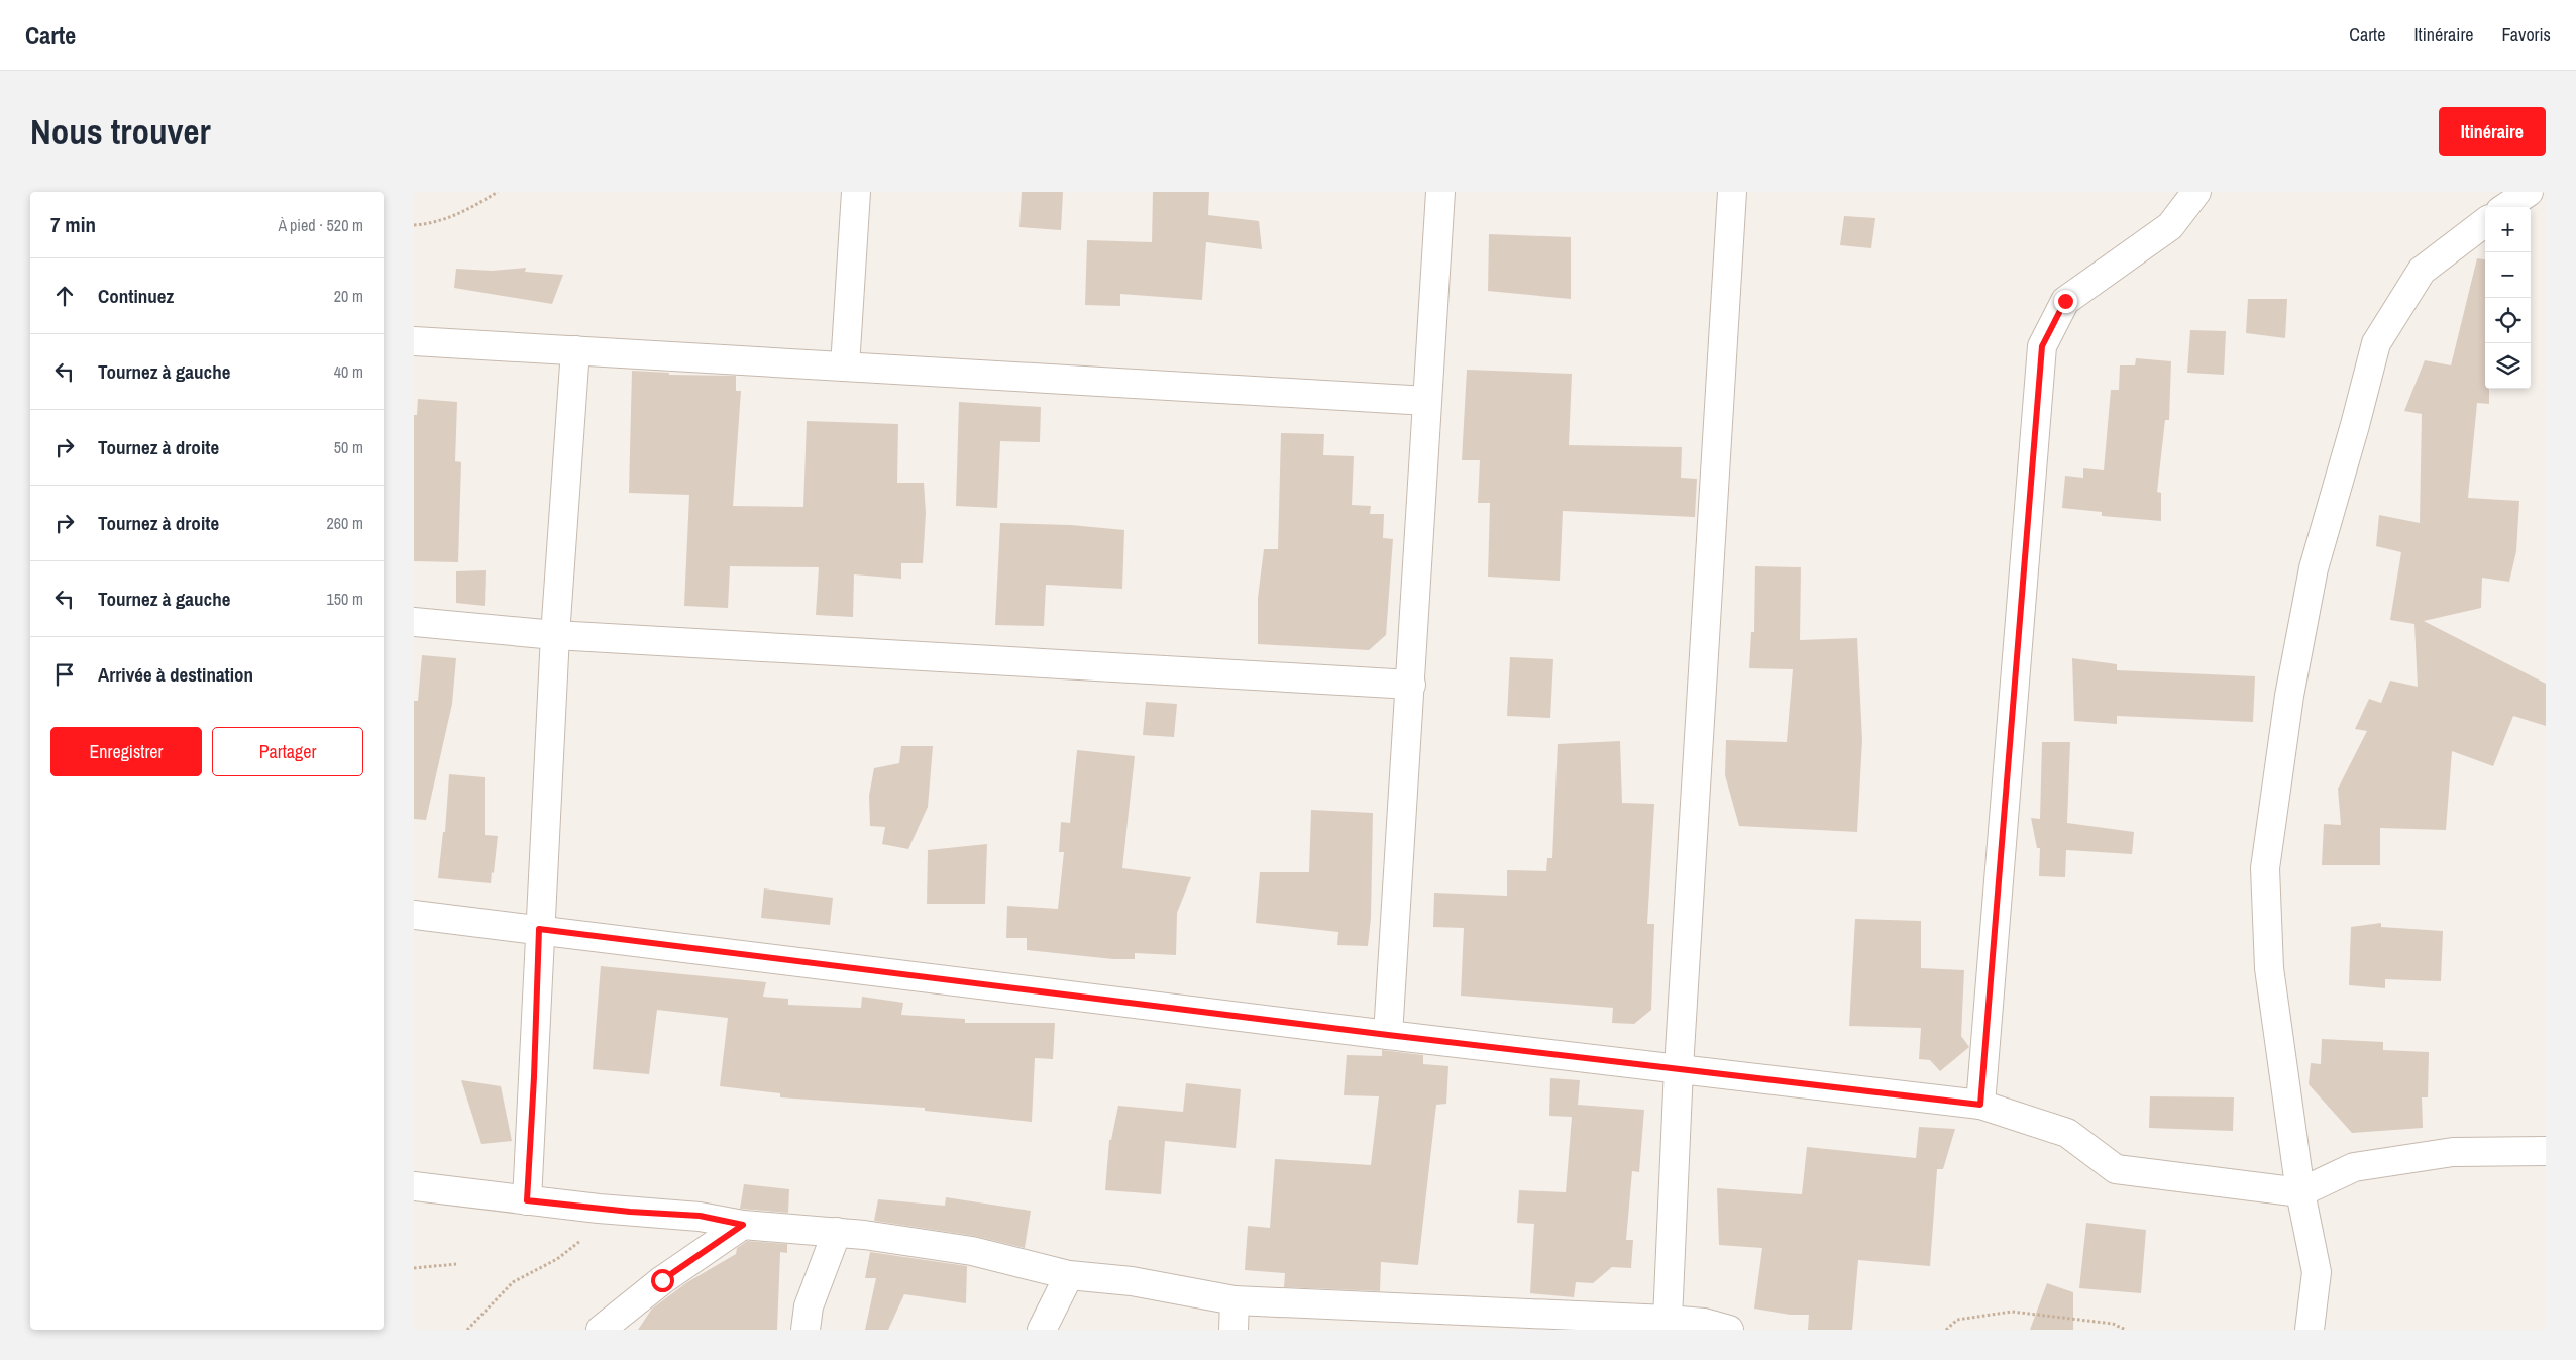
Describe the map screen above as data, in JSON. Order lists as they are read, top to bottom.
{
  "page": {
    "header": "Carte",
    "nav": ["Carte", "Itinéraire", "Favoris"],
    "buttons": [
      "Itinéraire",
      ["Enregistrer", "Partager"]
    ],
    "title": "Nous trouver",
    "heading": ["7 min", "À pied · 520 m"],
    "map_buttons": ["+", "−"],
    "list": [
      ["Continuez", "20 m"],
      ["Tournez à gauche", "40 m"],
      ["Tournez à droite", "50 m"],
      ["Tournez à droite", "260 m"],
      ["Tournez à gauche", "150 m"],
      "Arrivée à destination"
    ]
  }
}
